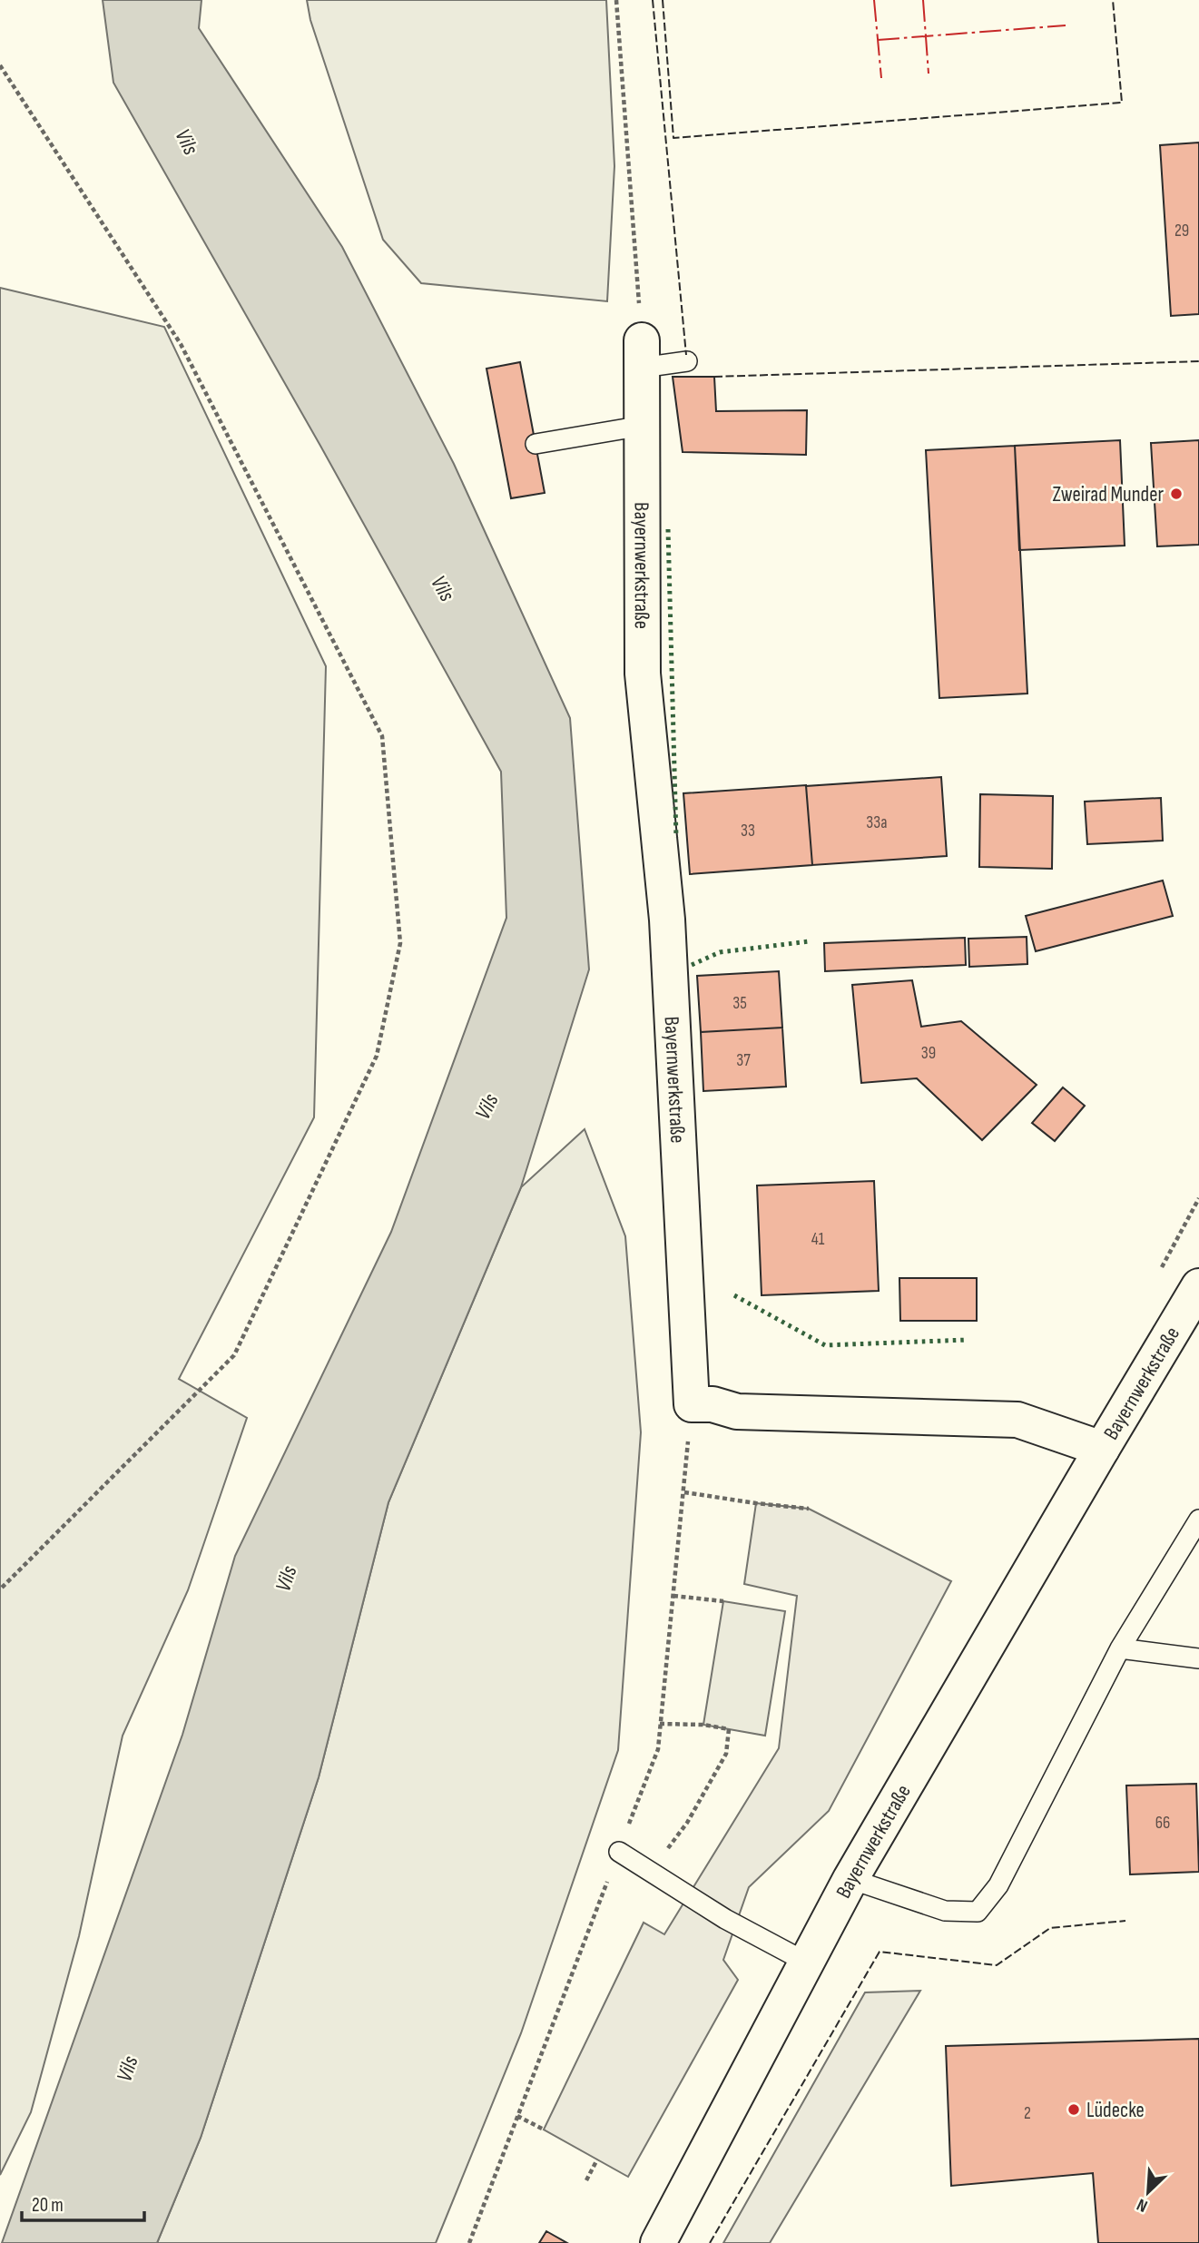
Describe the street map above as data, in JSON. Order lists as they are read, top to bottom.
{
  "streets": {
    "street": ["Bayernwerkstraße"]
  },
  "water": ["Vils"],
  "places": ["Zweirad Munder", "Lüdecke"],
  "house_numbers": [
    "29",
    "33a",
    "33",
    "35",
    "39",
    "37",
    "41",
    "66",
    "2"
  ],
  "scale_bar": "20 m",
  "north": "bottom left"
}
